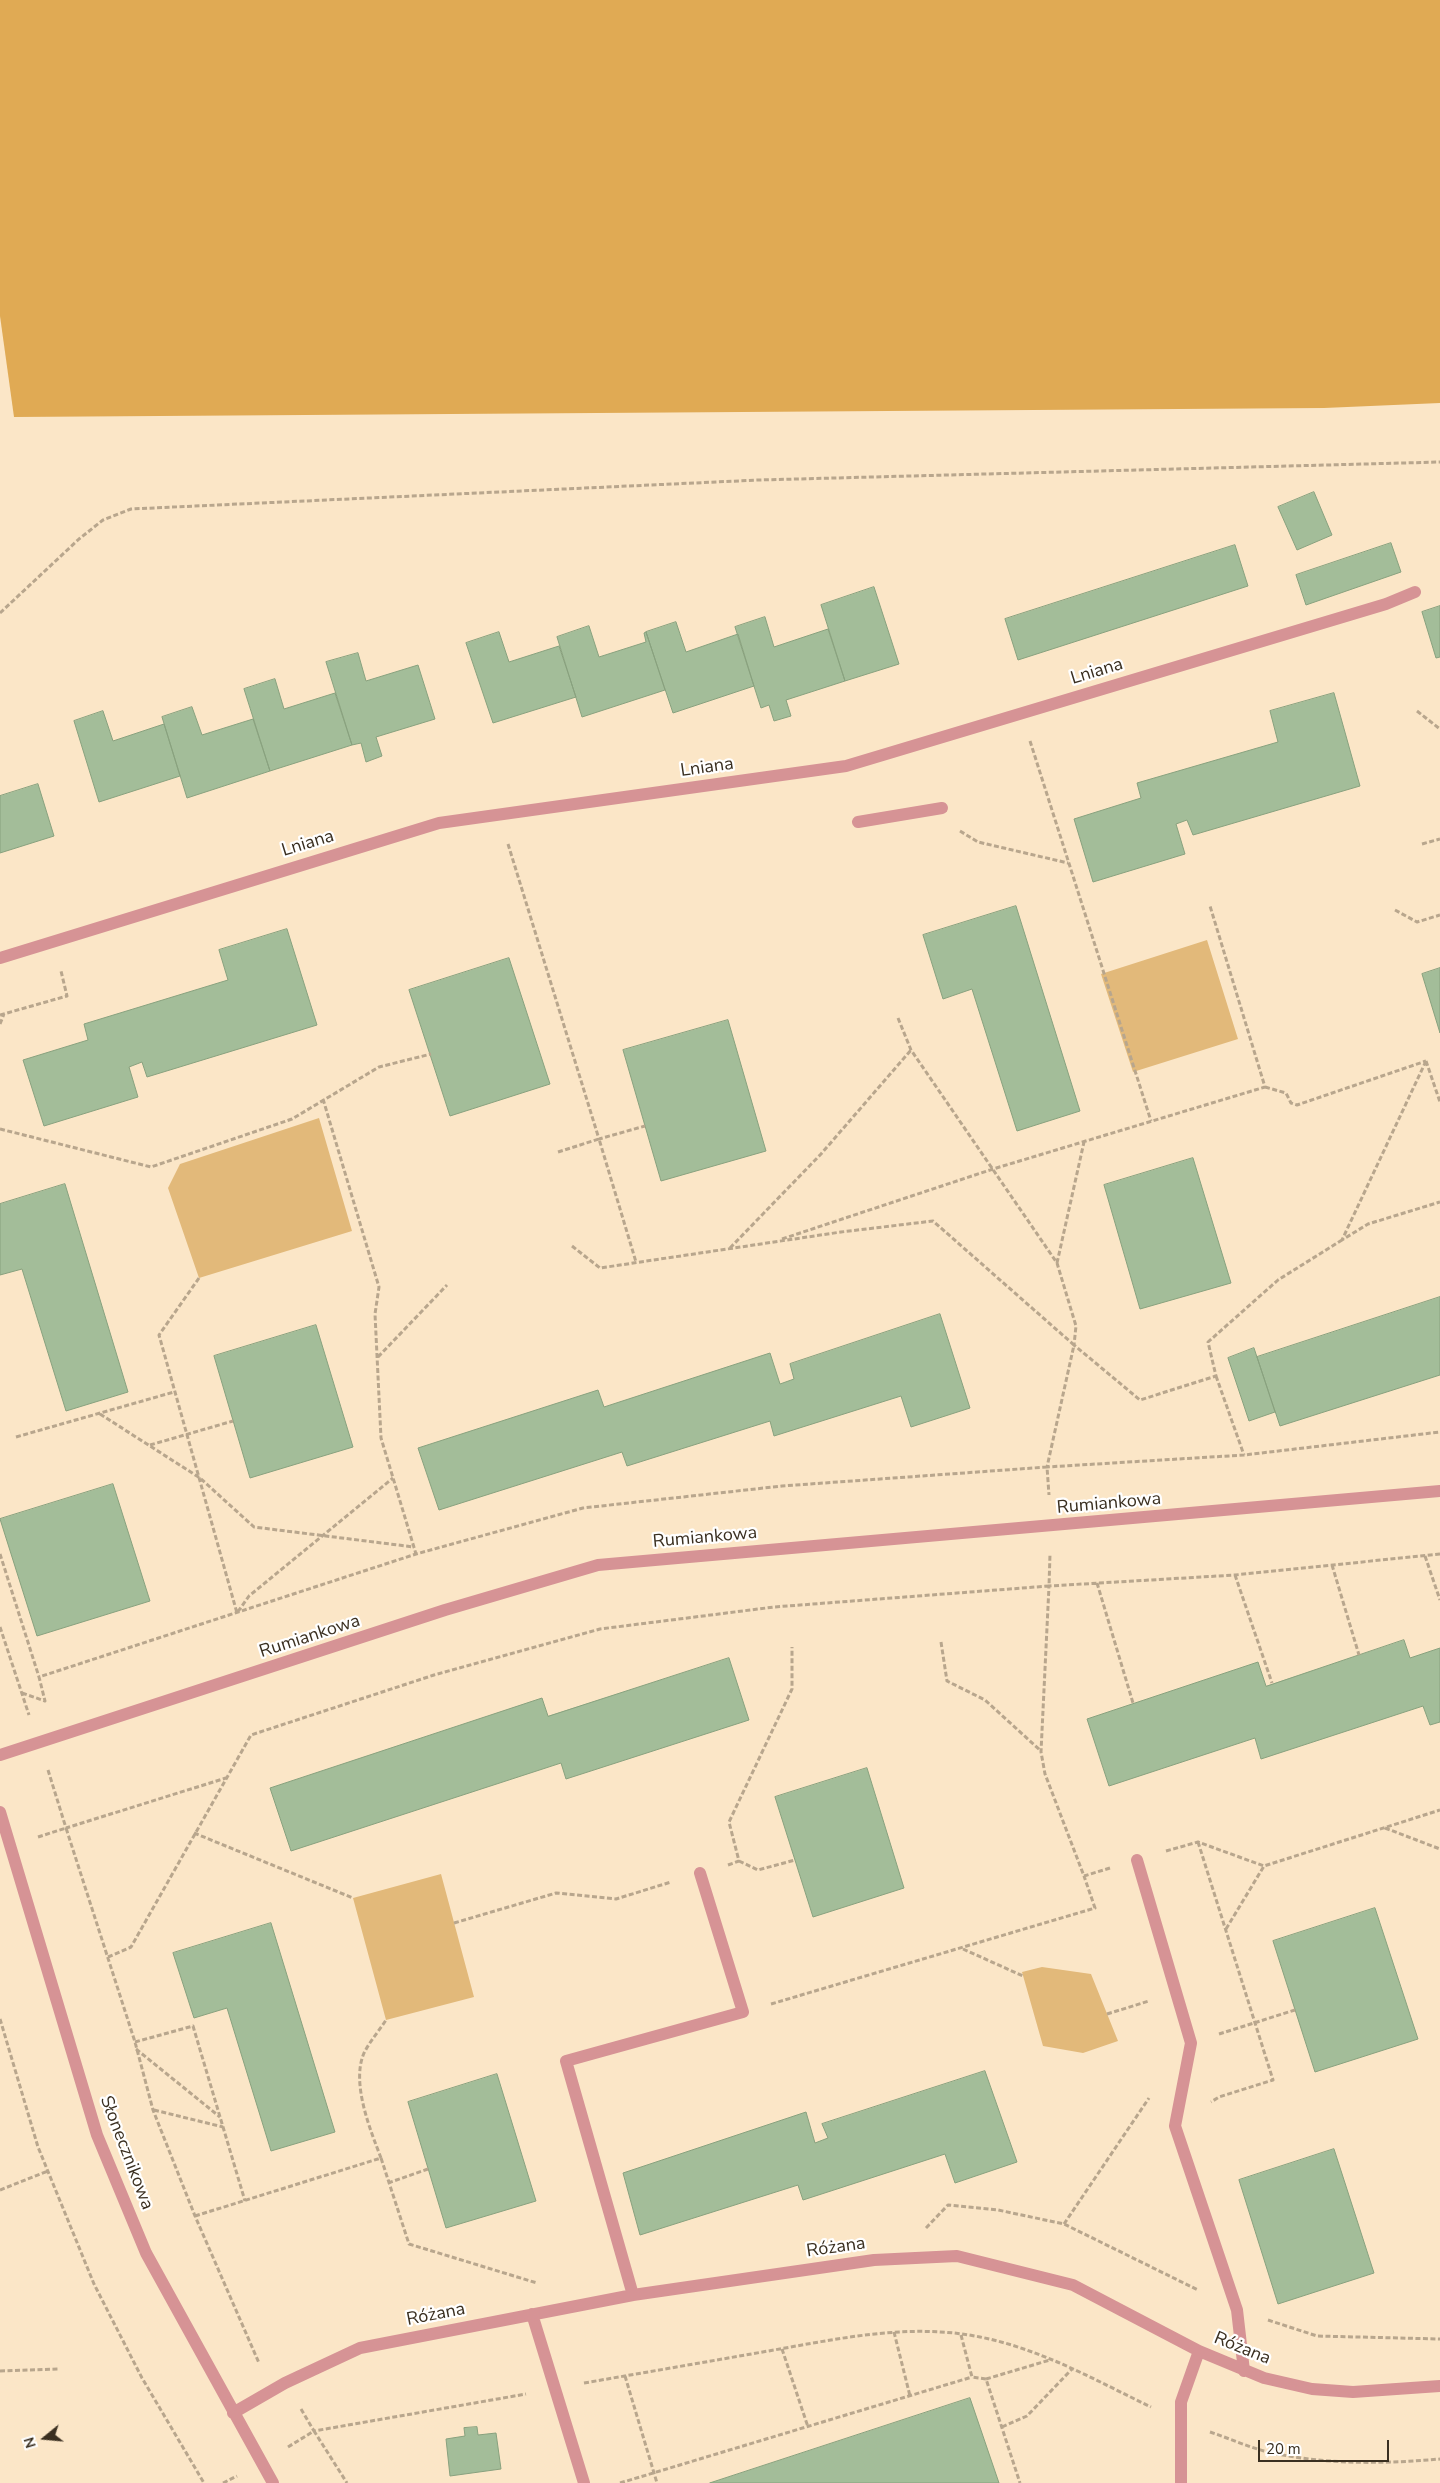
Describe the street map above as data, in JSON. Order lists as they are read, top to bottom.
{
  "streets": {
    "street": [
      "Lniana",
      "Rumiankowa",
      "Słonecznikowa",
      "Różana"
    ]
  },
  "crossings": [
    ["Słonecznikowa", "Różana"]
  ],
  "scale_bar": "20 m",
  "north": "left"
}
